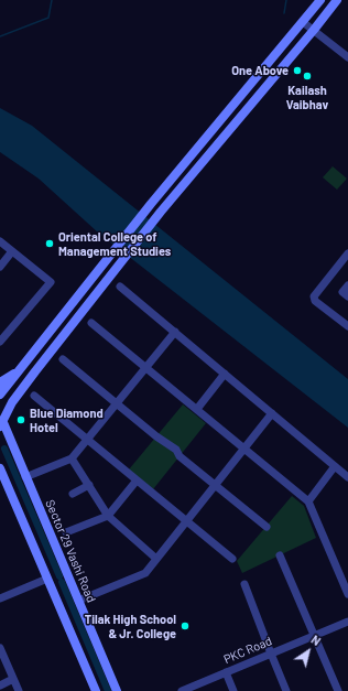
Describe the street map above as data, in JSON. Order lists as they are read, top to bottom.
{
  "streets": {
    "main road": ["Sector 29 Vashi Road"],
    "street": ["PKC Road"]
  },
  "places": [
    "One Above",
    "Kailash Vaibhav",
    "Oriental College of Management Studies",
    "Blue Diamond Hotel",
    "Tilak High School & Jr. College"
  ],
  "north": "top right"
}
